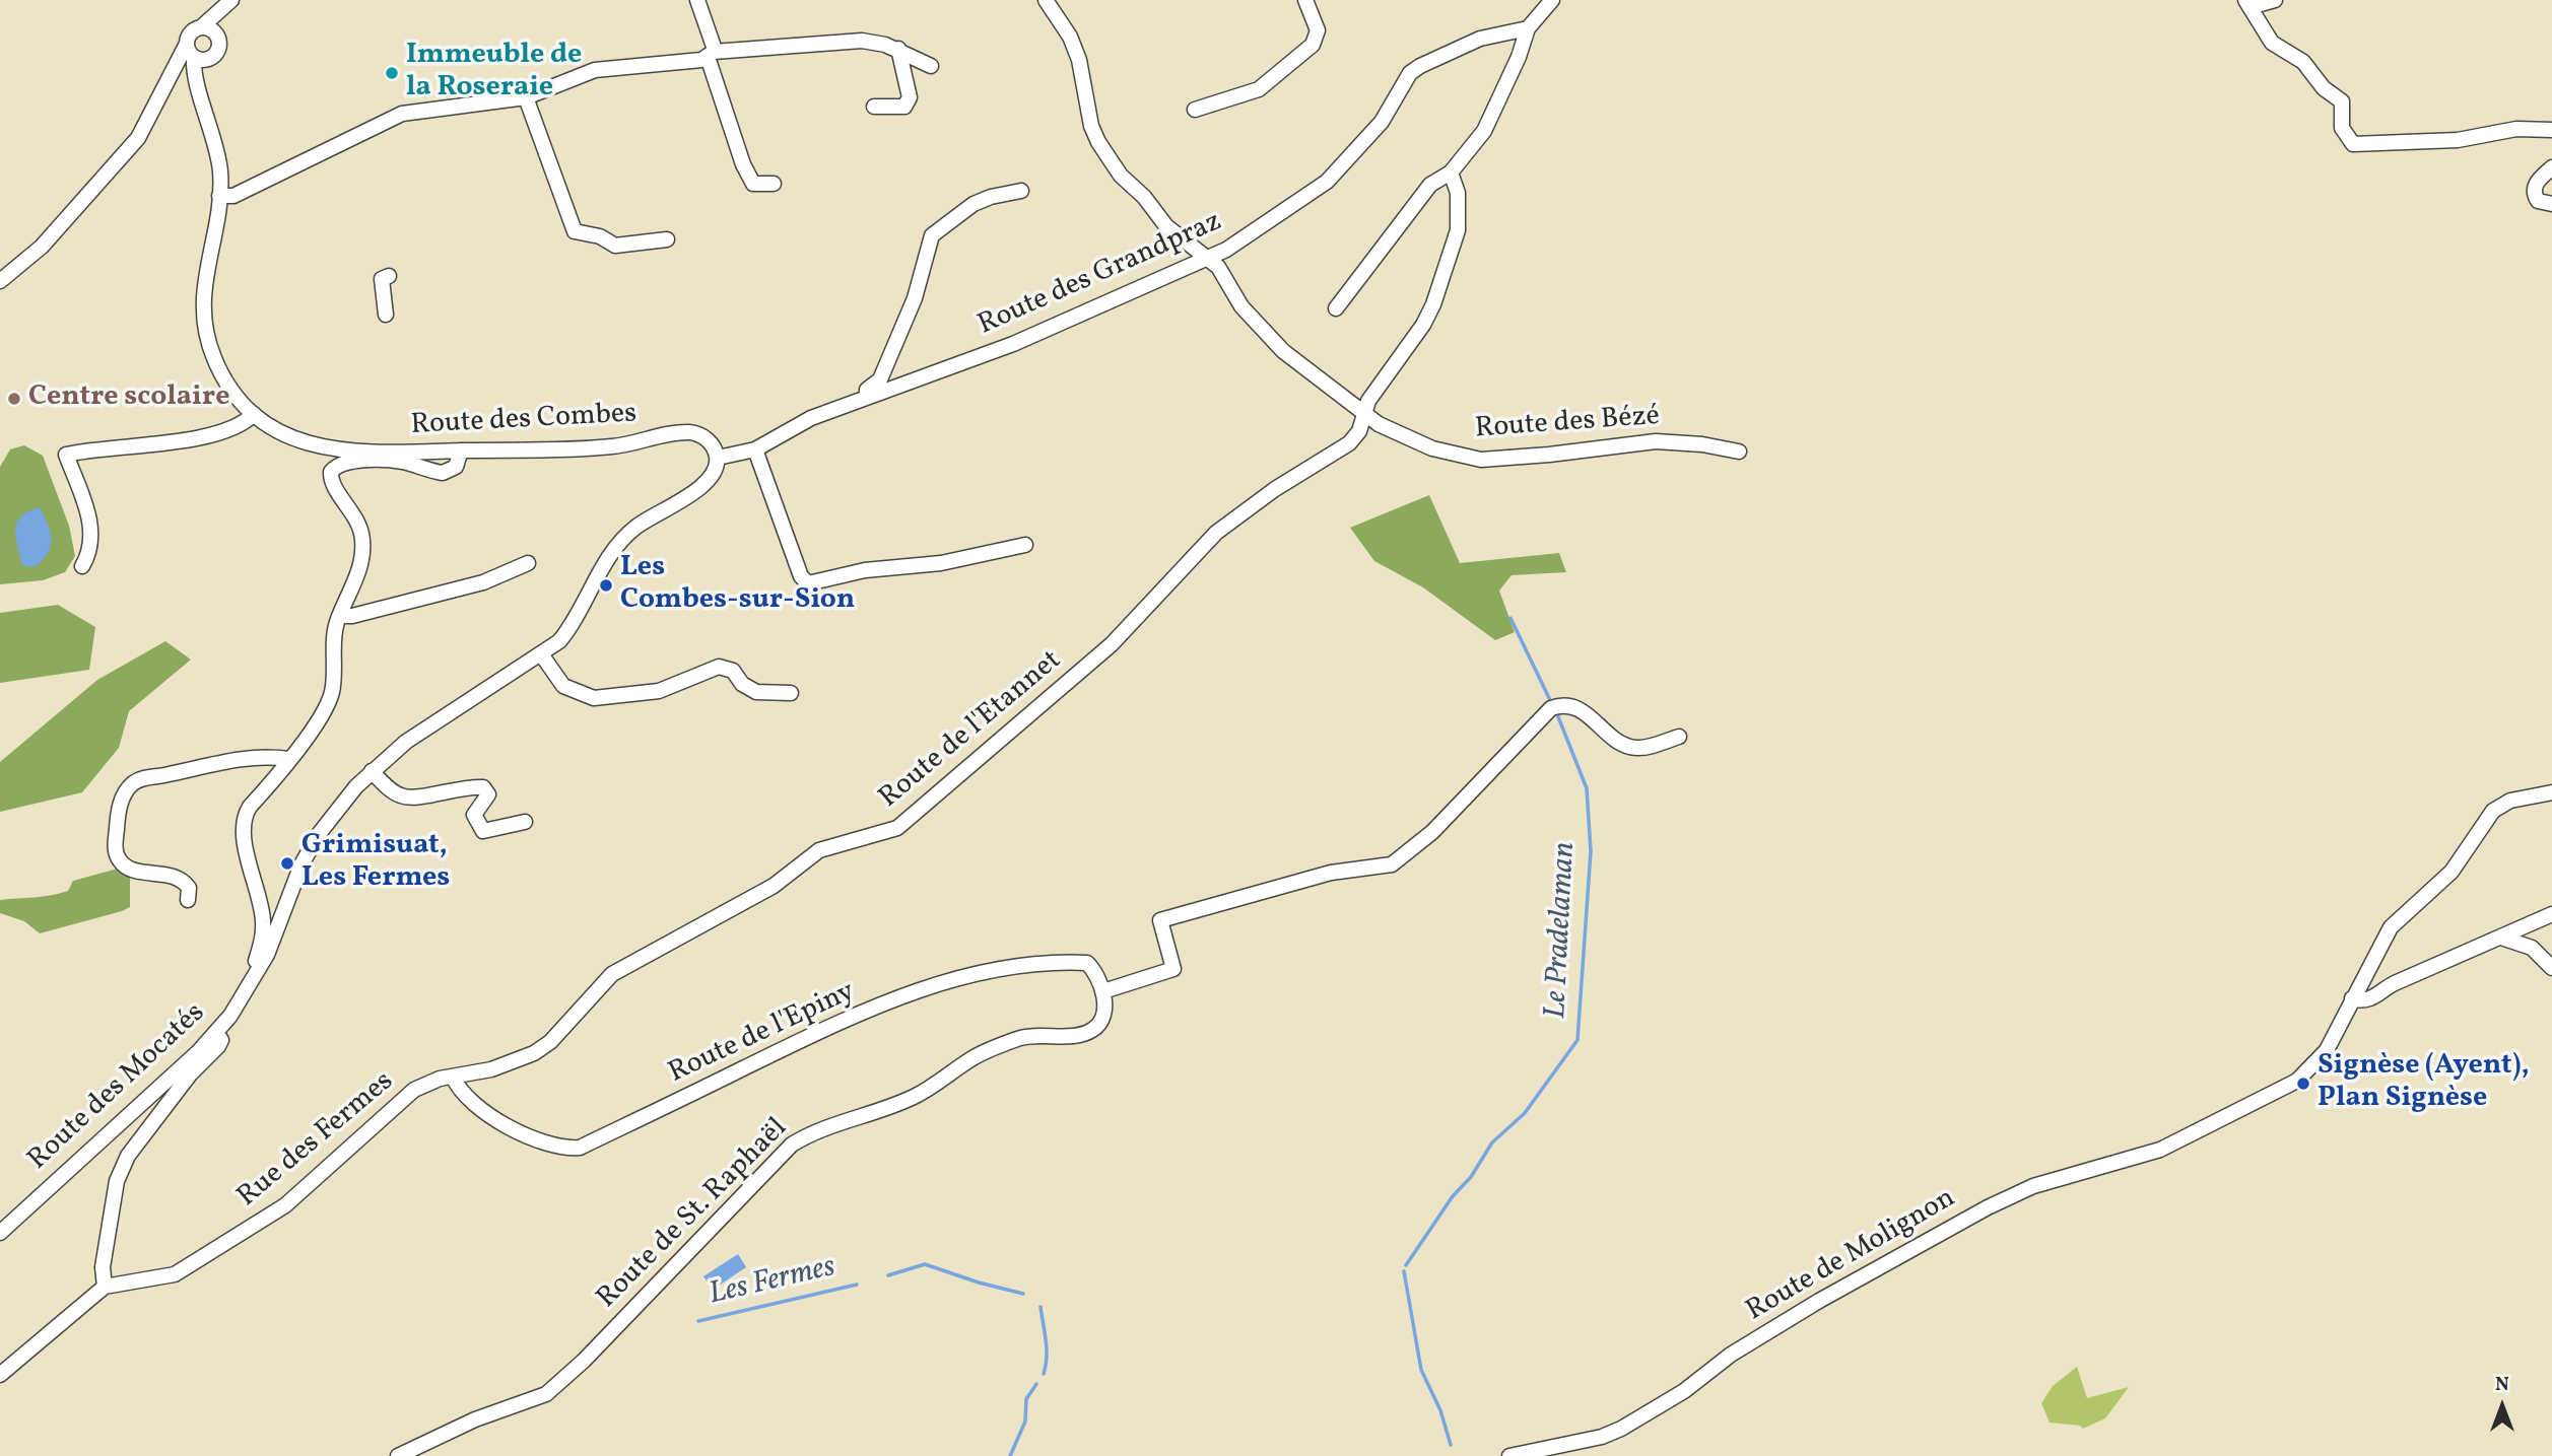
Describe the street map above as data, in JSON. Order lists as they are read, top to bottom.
{
  "streets": {
    "street": [
      "Route des Grandpraz",
      "Route des Combes",
      "Route des Bézé",
      "Route de l'Etannet",
      "Route de l'Epiny",
      "Route des Mocatés",
      "Rue des Fermes",
      "Route de St. Raphaël",
      "Route de Molignon"
    ]
  },
  "crossings": [
    ["Route des Grandpraz", "Route des Combes"],
    ["Route des Grandpraz", "Route des Bézé"],
    ["Route des Bézé", "Route de l'Etannet"],
    ["Route de l'Etannet", "Route de l'Epiny"],
    ["Route de l'Etannet", "Rue des Fermes"],
    ["Route de l'Epiny", "Rue des Fermes"],
    ["Route de l'Epiny", "Route de St. Raphaël"]
  ],
  "water": ["Le Pradelaman", "Les Fermes"],
  "places": [
    "Immeuble de la Roseraie",
    "Centre scolaire",
    "Les Combes-sur-Sion",
    "Grimisuat, Les Fermes",
    "Signèse (Ayent), Plan Signèse"
  ],
  "north": "top"
}
